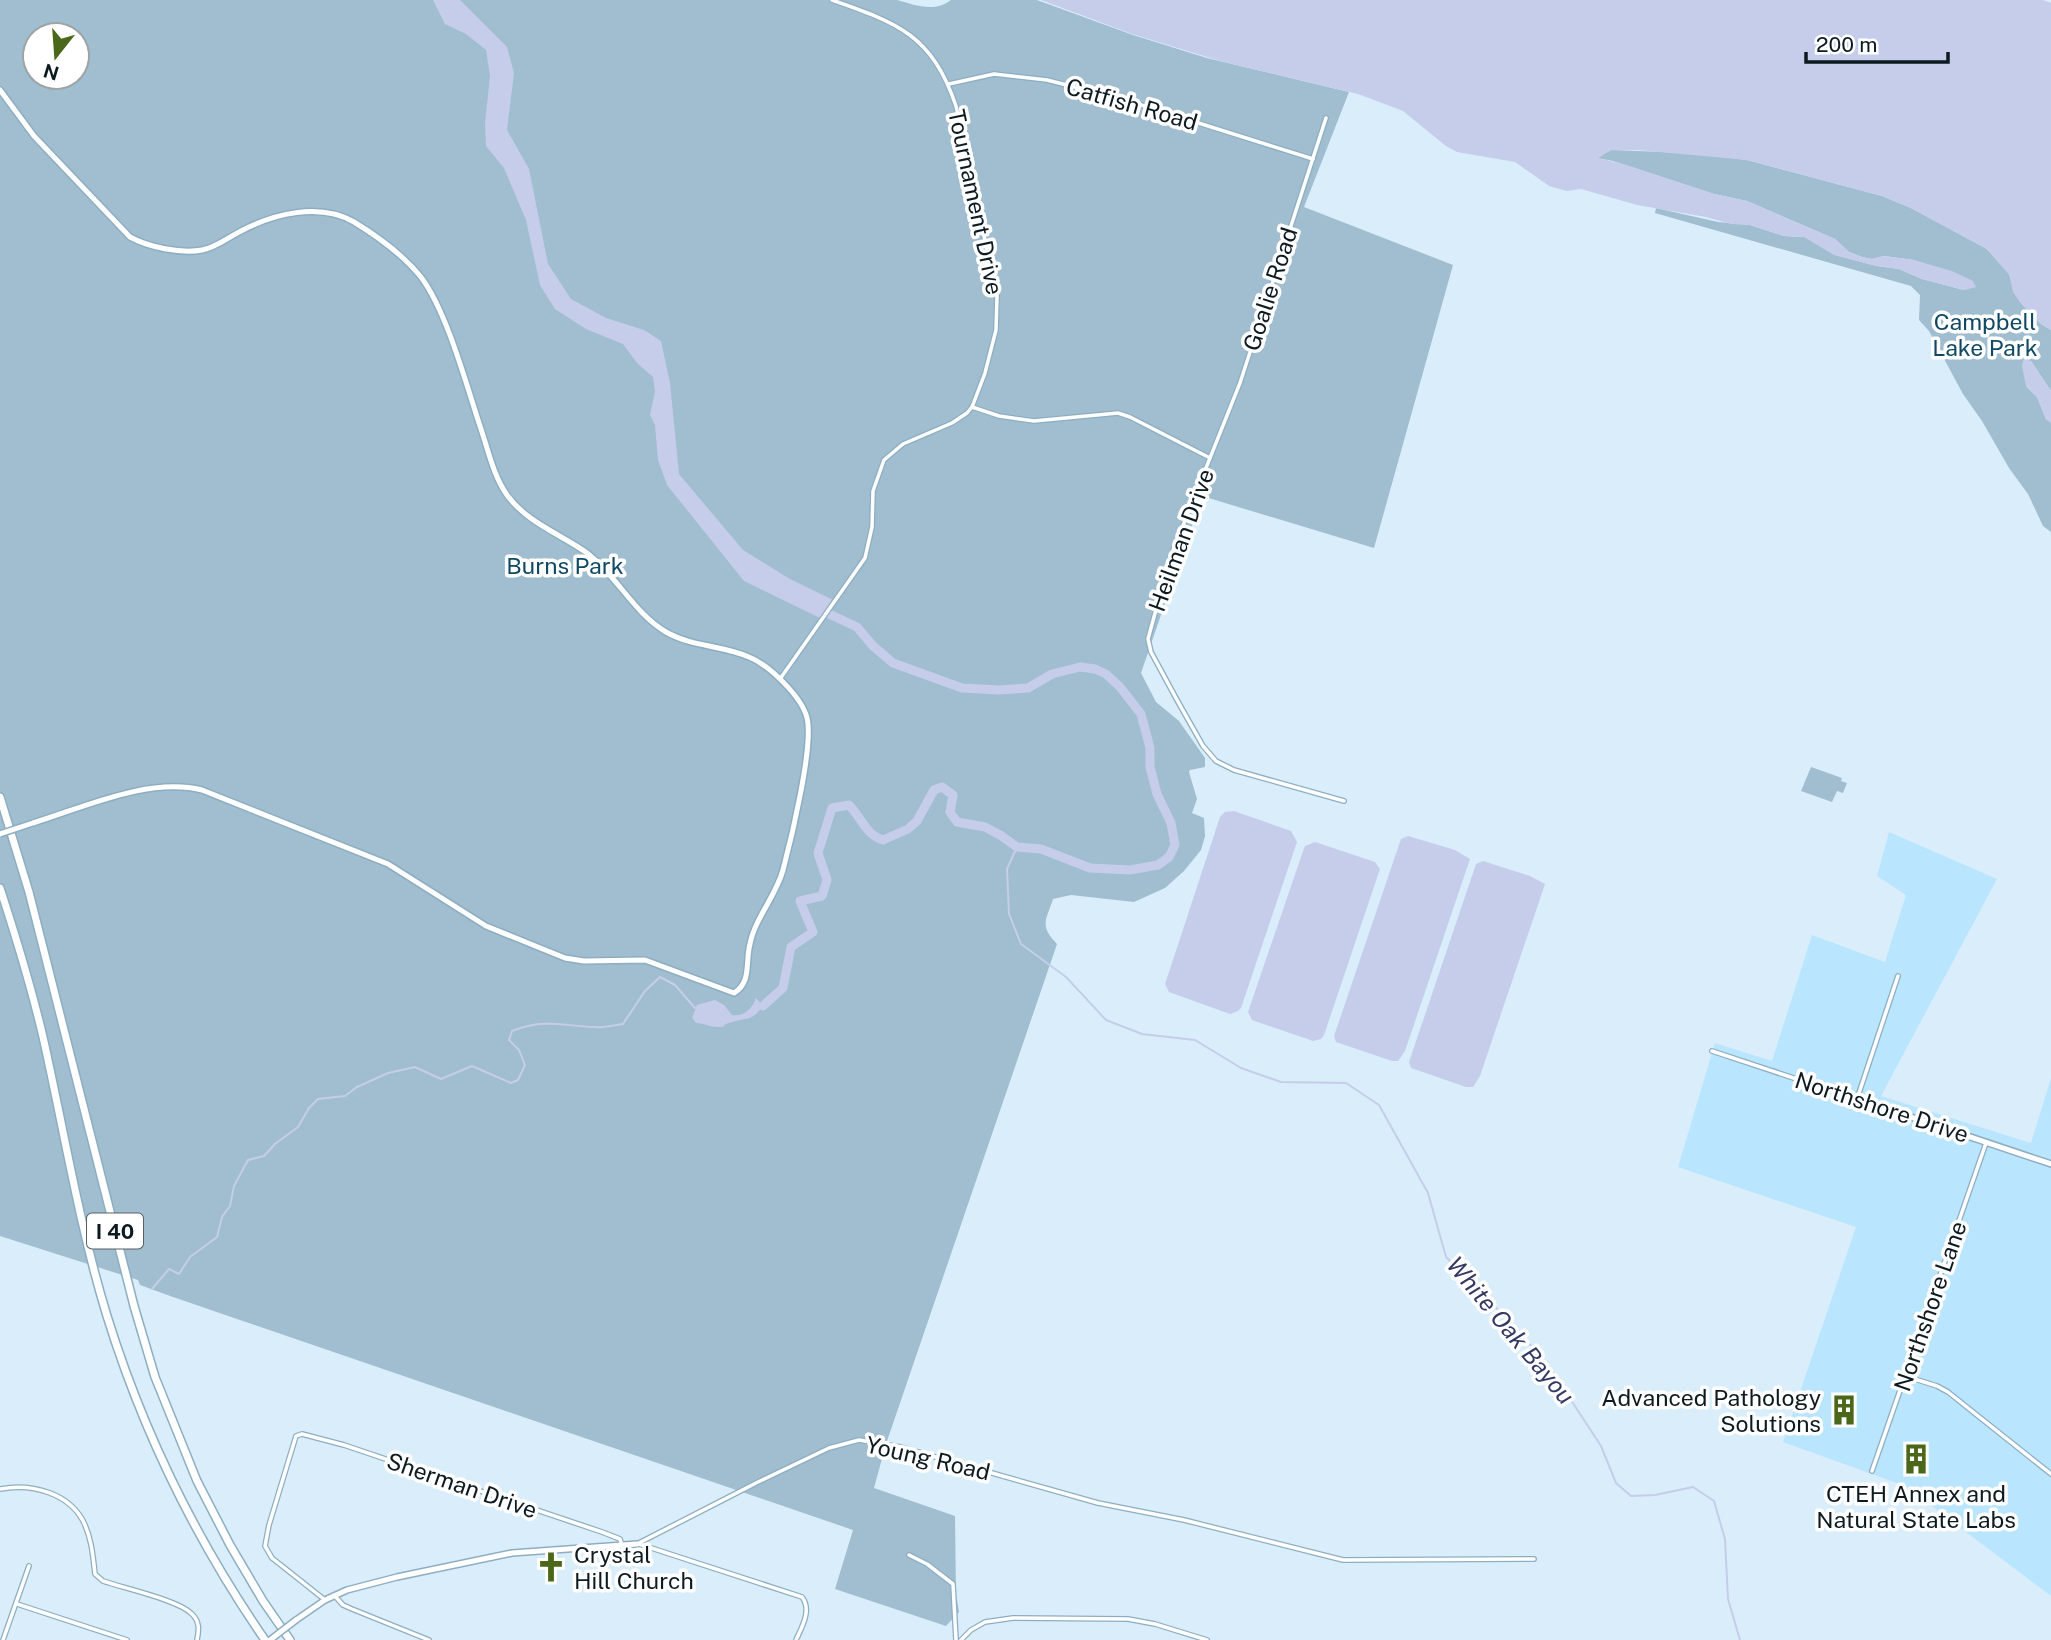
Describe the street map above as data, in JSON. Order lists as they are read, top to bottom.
{
  "streets": {
    "highway": ["I 40"],
    "street": [
      "Catfish Road",
      "Tournament Drive",
      "Goalie Road",
      "Heilman Drive",
      "Northshore Drive",
      "Northshore Lane",
      "Young Road",
      "Sherman Drive"
    ]
  },
  "crossings": [
    ["Catfish Road", "Tournament Drive"],
    ["Catfish Road", "Goalie Road"],
    ["Goalie Road", "Heilman Drive"],
    ["Northshore Drive", "Northshore Lane"],
    ["I 40", "Young Road"],
    ["Young Road", "Sherman Drive"]
  ],
  "water": ["White Oak Bayou"],
  "parks": ["Campbell Lake Park", "Burns Park"],
  "places": {
    "building": ["Advanced Pathology Solutions", "CTEH Annex and Natural State Labs"],
    "church": ["Crystal Hill Church"]
  },
  "scale_bar": "200 m",
  "north": "bottom"
}
